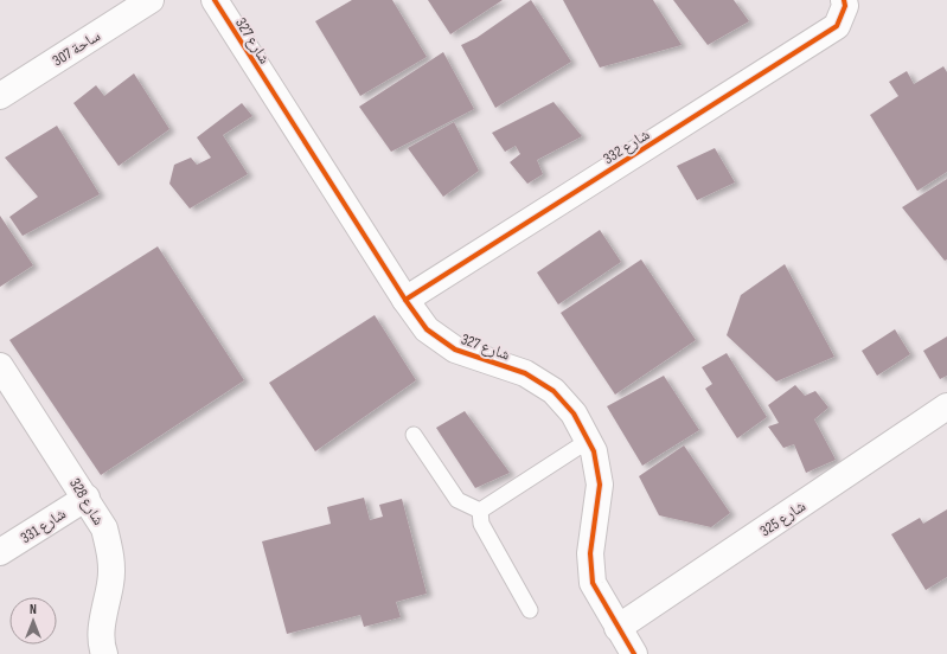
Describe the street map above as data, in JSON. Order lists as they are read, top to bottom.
{
  "streets": {
    "street": [
      "شارع 327",
      "ساحة 307",
      "شارع 332",
      "شارع 328",
      "شارع 325",
      "شارع 331"
    ]
  },
  "crossings": [
    ["شارع 327", "شارع 332"],
    ["شارع 327", "شارع 325"],
    ["شارع 328", "شارع 331"]
  ],
  "north": "top"
}
